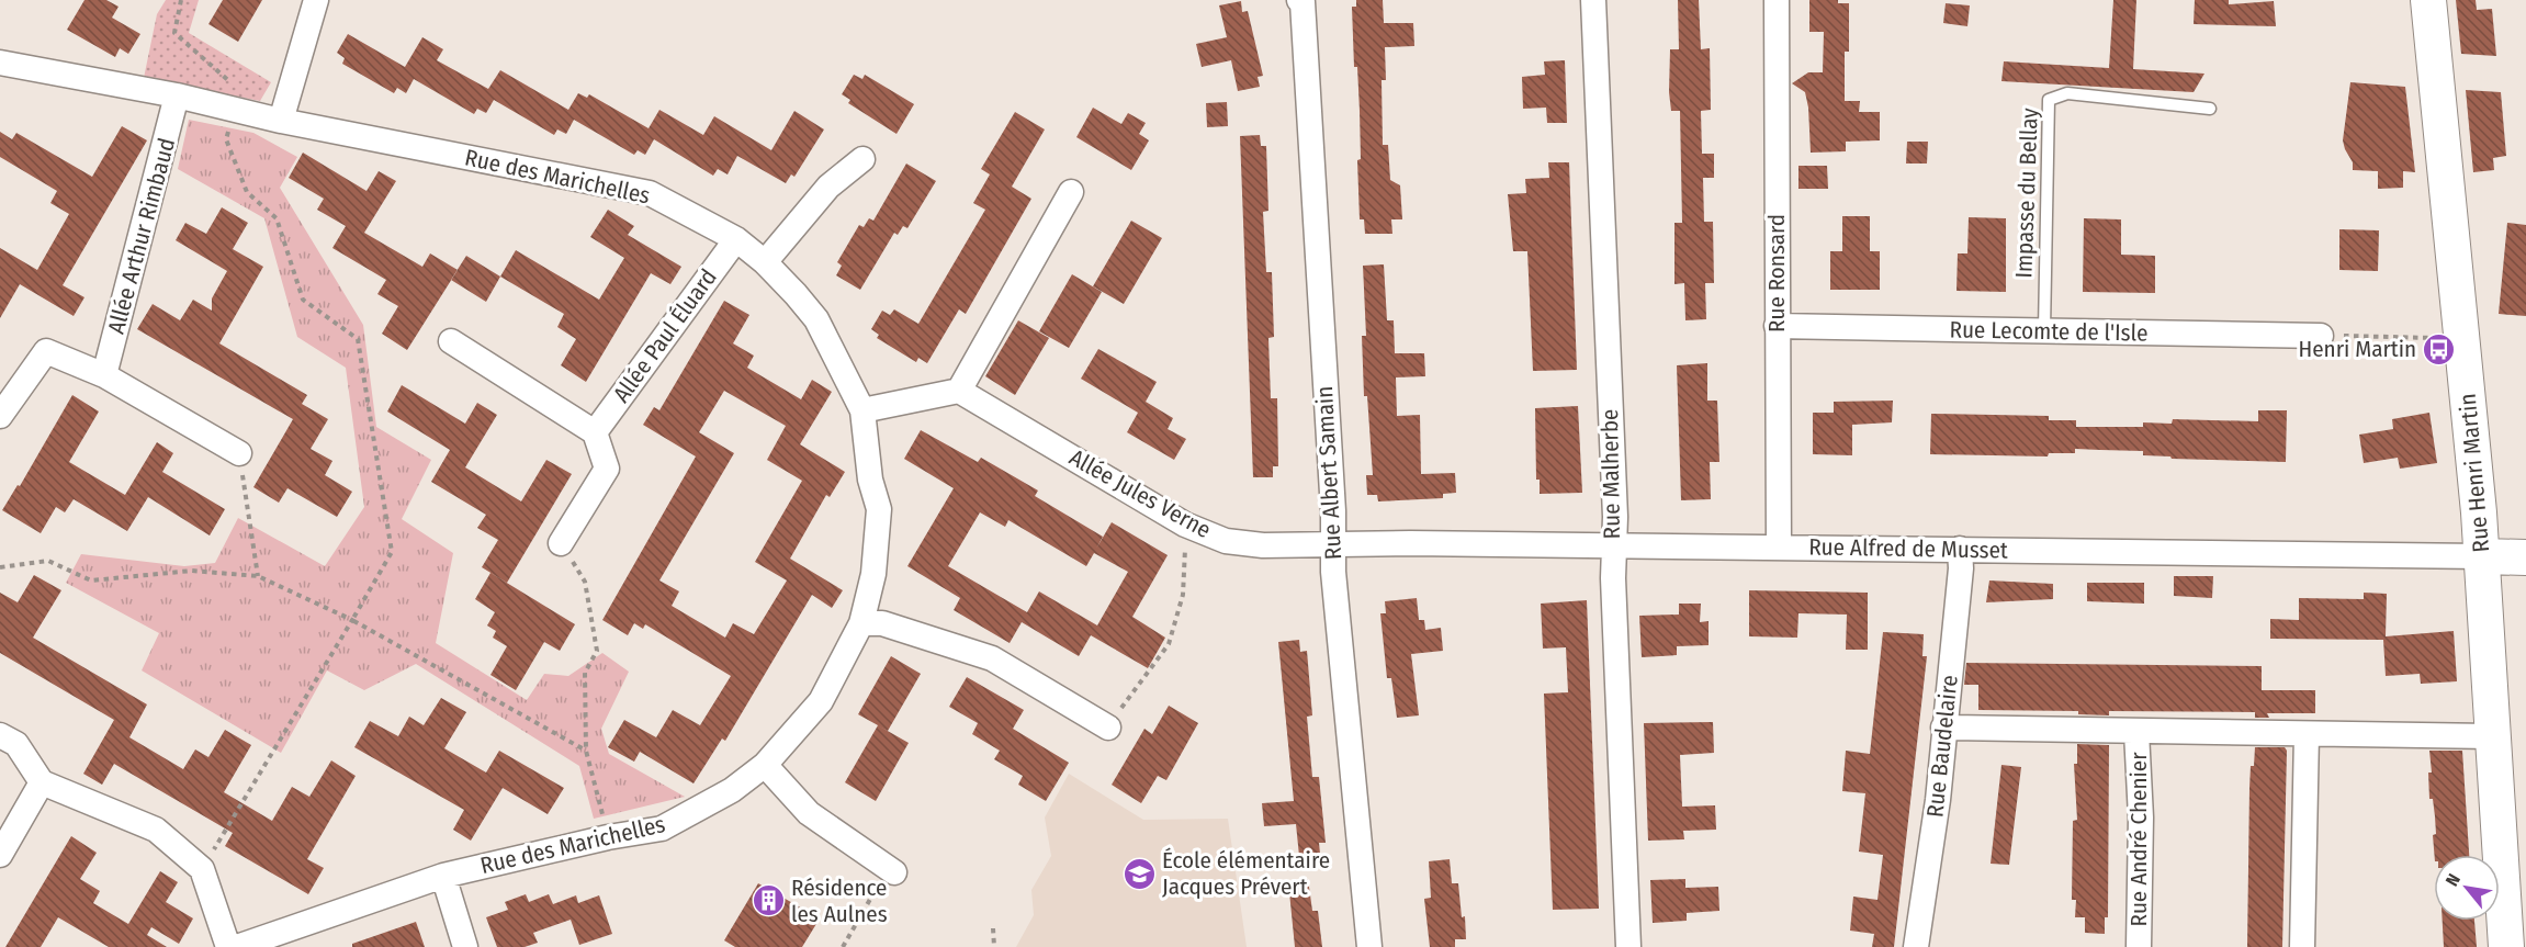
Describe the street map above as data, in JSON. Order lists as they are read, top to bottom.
{
  "streets": {
    "street": [
      "Rue des Marichelles",
      "Allée Arthur Rimbaud",
      "Rue Ronsard",
      "Rue Lecomte de l'Isle",
      "Allée Paul Éluard",
      "Rue Albert Samain",
      "Rue Henri Martin",
      "Rue Malherbe",
      "Allée Jules Verne",
      "Rue Alfred de Musset",
      "Rue Baudelaire",
      "Rue André Chenier"
    ],
    "lane": ["Impasse du Bellay"]
  },
  "crossings": [
    ["Rue des Marichelles", "Allée Arthur Rimbaud"],
    ["Rue des Marichelles", "Allée Paul Éluard"],
    ["Impasse du Bellay", "Rue Lecomte de l'Isle"],
    ["Rue Ronsard", "Rue Lecomte de l'Isle"],
    ["Rue Ronsard", "Rue Alfred de Musset"],
    ["Rue Albert Samain", "Allée Jules Verne"],
    ["Rue Albert Samain", "Rue Alfred de Musset"],
    ["Rue Henri Martin", "Rue Alfred de Musset"],
    ["Rue Malherbe", "Rue Alfred de Musset"],
    ["Allée Jules Verne", "Rue Alfred de Musset"],
    ["Rue Alfred de Musset", "Rue Baudelaire"]
  ],
  "places": {
    "bus stop": ["Henri Martin"],
    "school or university": ["École élémentaire Jacques Prévert"],
    "building": ["Résidence les Aulnes"]
  },
  "north": "top left"
}
